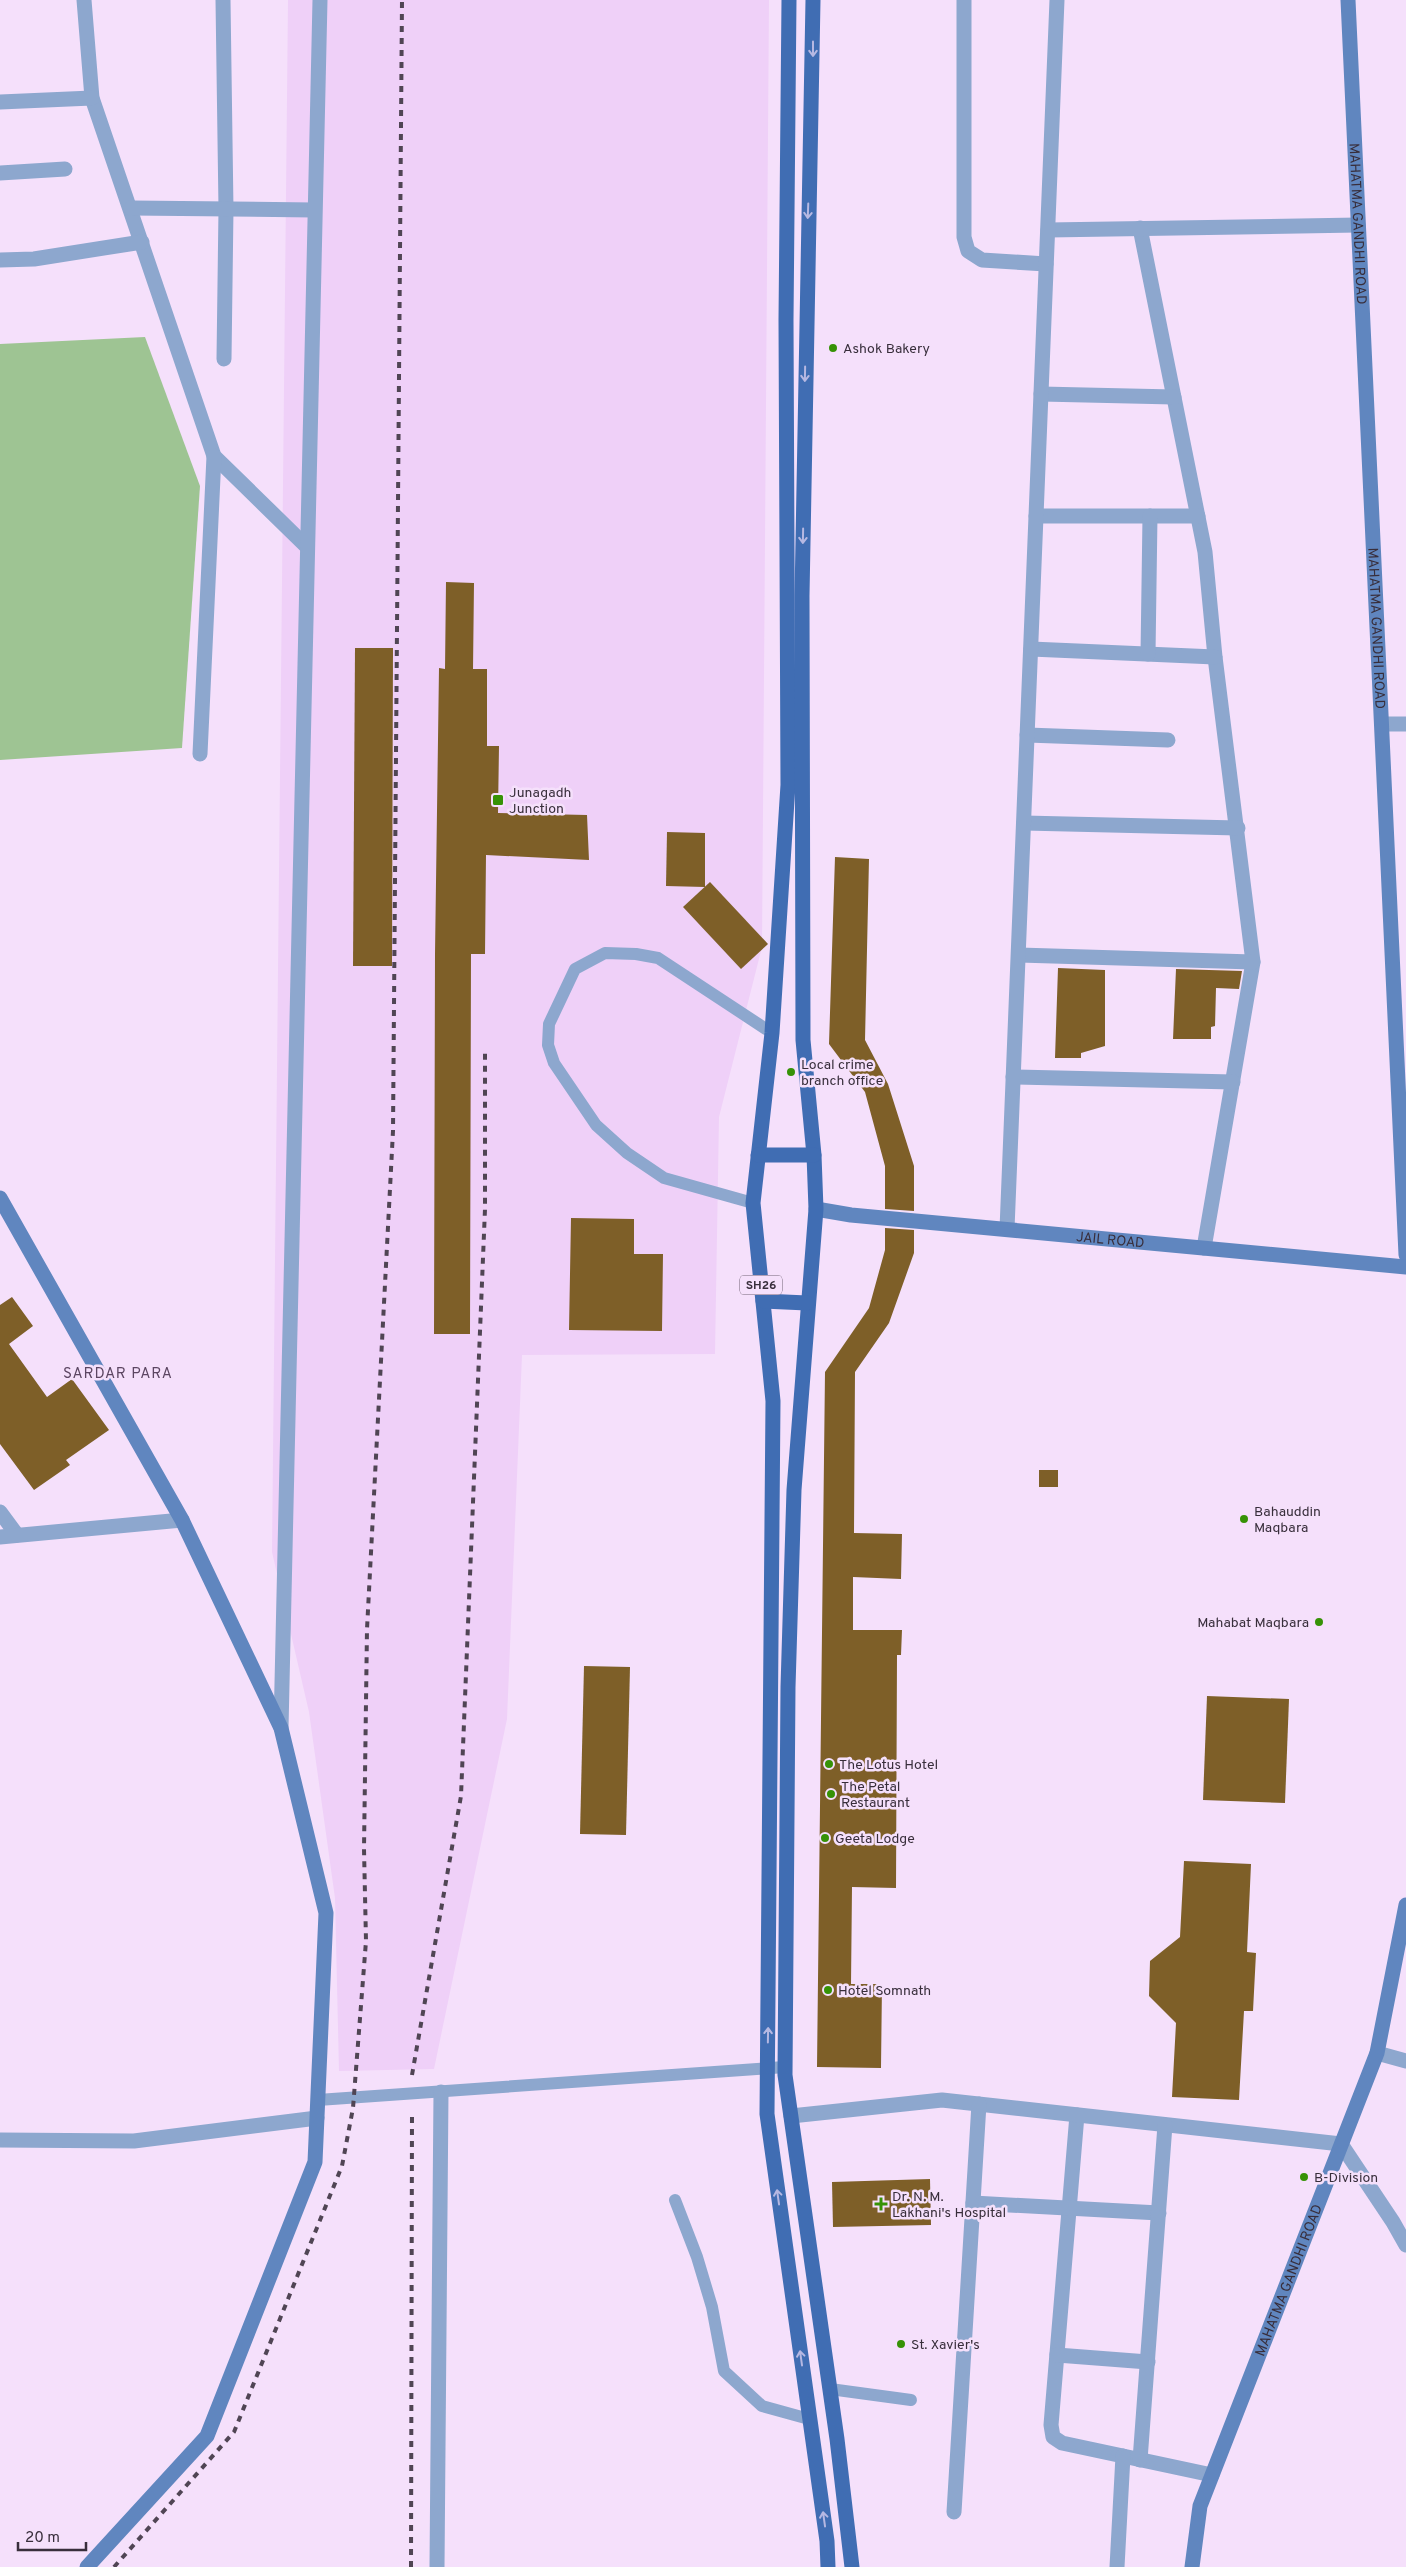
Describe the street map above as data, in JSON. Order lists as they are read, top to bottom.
{
  "streets": {
    "main road": ["SH26"],
    "street": ["MAHATMA GANDHI ROAD", "JAIL ROAD"]
  },
  "districts": ["SARDAR PARA"],
  "places": {
    "other": [
      "Ashok Bakery",
      "Local crime branch office",
      "Bahauddin Maqbara",
      "Mahabat Maqbara",
      "The Lotus Hotel",
      "The Petal Restaurant",
      "Geeta Lodge",
      "Hotel Somnath",
      "B-Division",
      "St. Xavier's"
    ],
    "transit": ["Junagadh Junction"],
    "health": ["Dr. N. M. Lakhani's Hospital"]
  },
  "scale_bar": "20 m"
}
